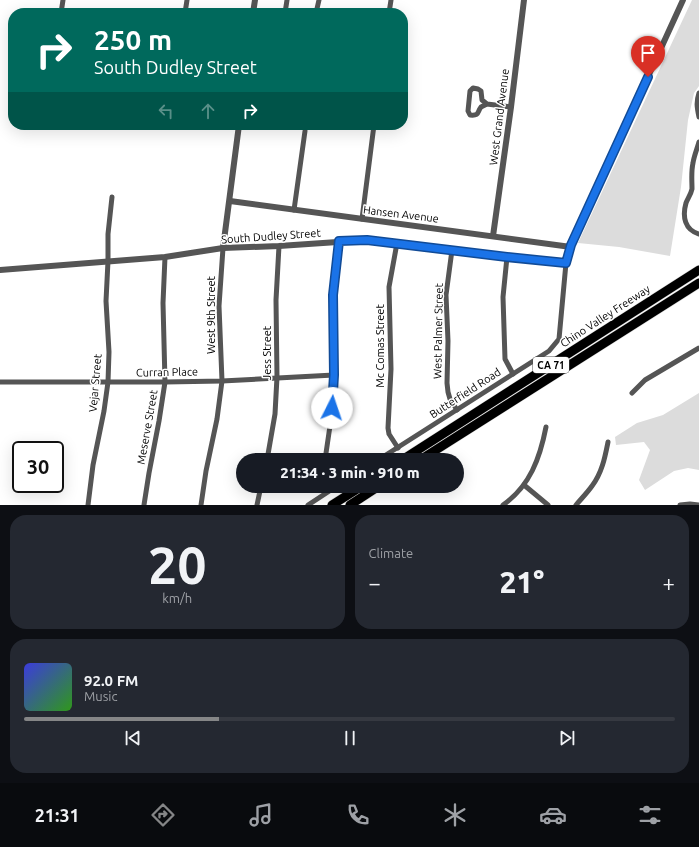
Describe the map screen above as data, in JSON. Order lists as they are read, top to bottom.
{
  "streets": {
    "highway": ["Chino Valley Freeway", "CA 71"],
    "street": [
      "West Grand Avenue",
      "Hansen Avenue",
      "South Dudley Street",
      "West 9th Street",
      "West Palmer Street",
      "Mc Comas Street",
      "Jess Street",
      "Curran Place",
      "Vejar Street",
      "Butterfield Road",
      "Meserve Street"
    ]
  },
  "crossings": [
    ["West Grand Avenue", "Hansen Avenue"],
    ["Hansen Avenue", "West 9th Street"],
    ["South Dudley Street", "West 9th Street"],
    ["South Dudley Street", "West Palmer Street"],
    ["South Dudley Street", "Mc Comas Street"],
    ["South Dudley Street", "Jess Street"],
    ["South Dudley Street", "Vejar Street"],
    ["South Dudley Street", "Butterfield Road"],
    ["South Dudley Street", "Meserve Street"],
    ["West 9th Street", "Curran Place"],
    ["West Palmer Street", "Butterfield Road"],
    ["Mc Comas Street", "Butterfield Road"],
    ["Jess Street", "Curran Place"],
    ["Curran Place", "Vejar Street"],
    ["Curran Place", "Meserve Street"]
  ],
  "page": {
    "turn": ["250 m", "South Dudley Street"],
    "limit": "30",
    "trip": "21:34 · 3 min · 910 m",
    "tile": [
      ["20", "km/h"],
      "Climate"
    ],
    "heat": ["−", "21°", "+"],
    "song": ["92.0 FM", "Music"],
    "tabs": "21:31"
  }
}
